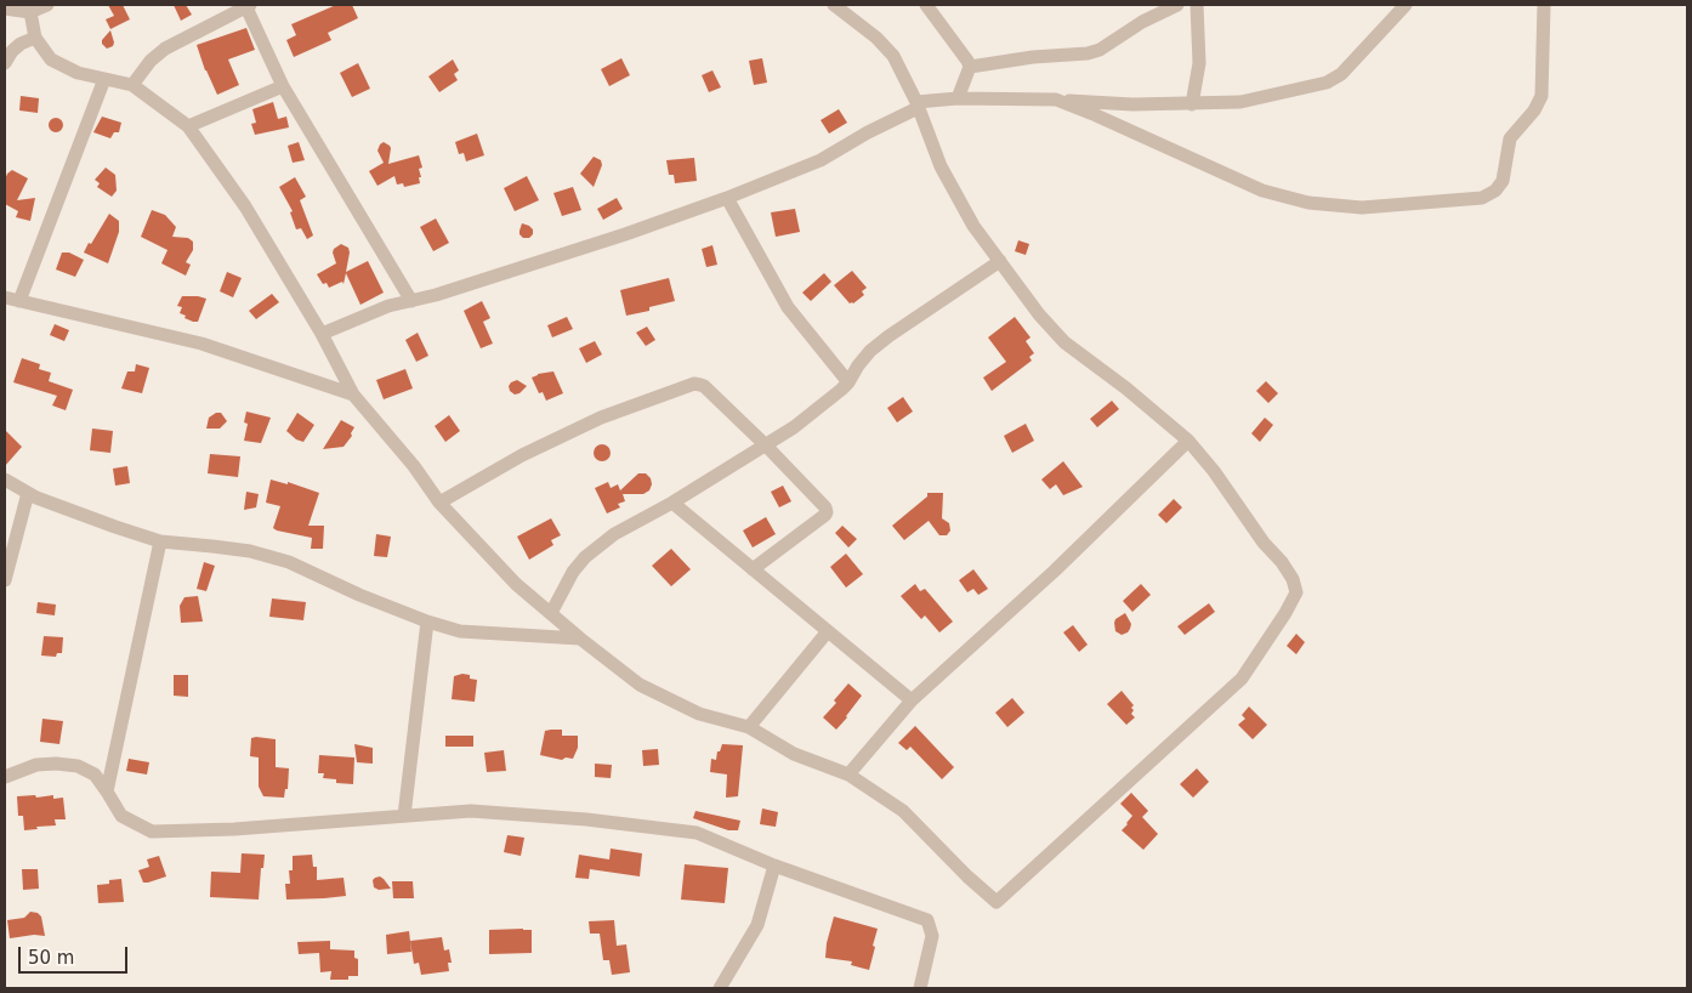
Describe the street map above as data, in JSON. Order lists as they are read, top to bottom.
{
  "scale_bar": "50 m"
}
